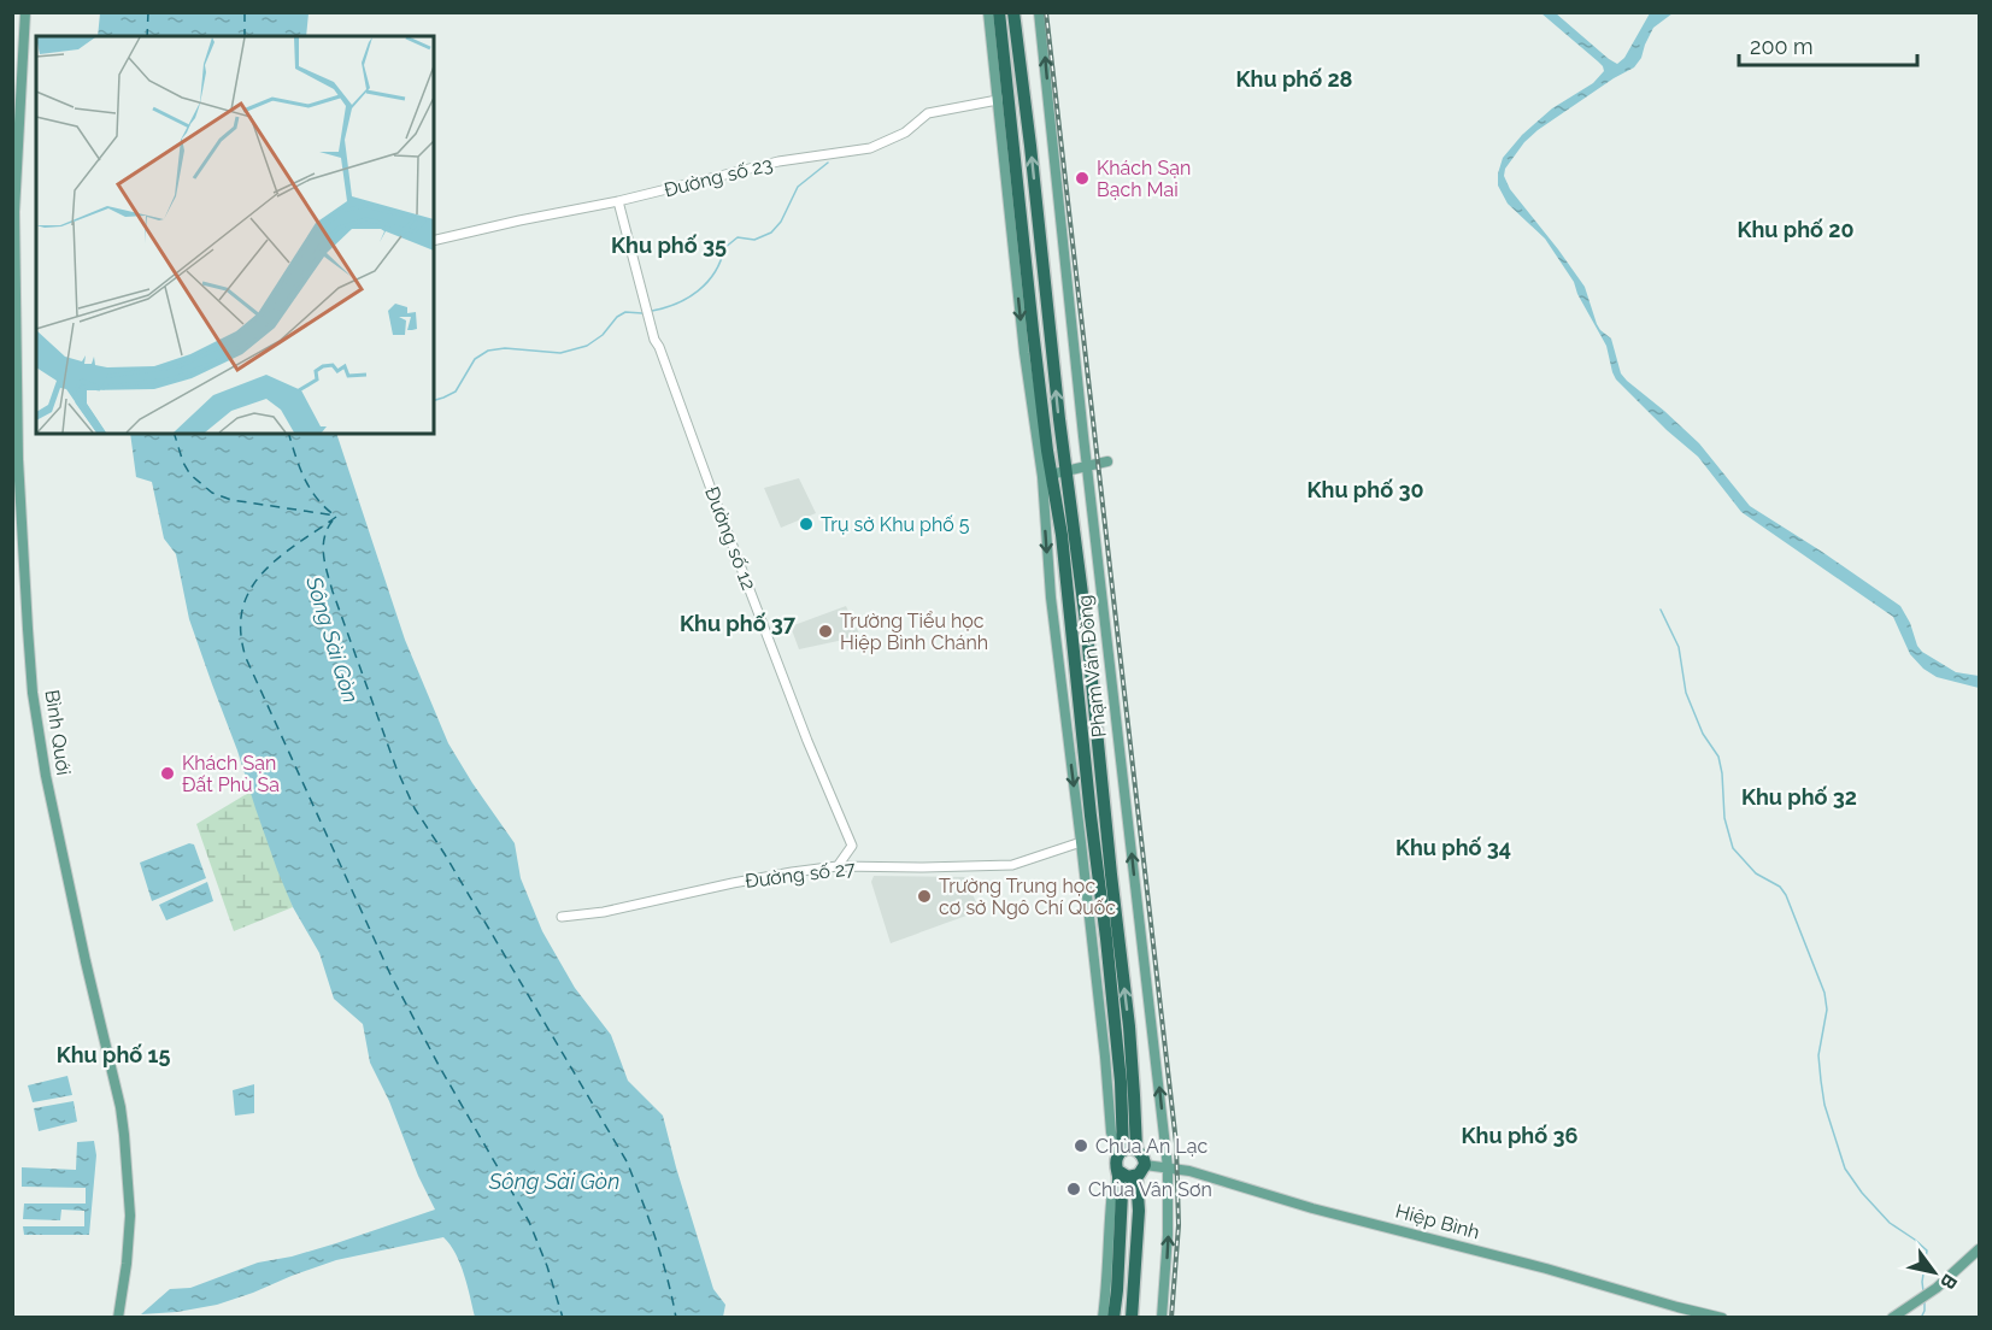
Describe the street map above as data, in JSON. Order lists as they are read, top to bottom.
{
  "streets": {
    "highway": ["Phạm Văn Đồng"],
    "main road": ["Bình Quới", "Hiệp Bình"],
    "street": ["Đường số 23", "Đường số 12", "Đường số 27"]
  },
  "crossings": [
    ["Đường số 23", "Đường số 12"],
    ["Đường số 23", "Phạm Văn Đồng"],
    ["Đường số 12", "Đường số 27"],
    ["Phạm Văn Đồng", "Đường số 27"],
    ["Phạm Văn Đồng", "Hiệp Bình"]
  ],
  "districts": [
    "Khu phố 28",
    "Khu phố 20",
    "Khu phố 35",
    "Khu phố 30",
    "Khu phố 37",
    "Khu phố 32",
    "Khu phố 34",
    "Khu phố 15",
    "Khu phố 36"
  ],
  "water": ["Sông Sài Gòn"],
  "places": [
    "Khách Sạn Bạch Mai",
    "Trụ sở Khu phố 5",
    "Trường Tiểu học Hiệp Bình Chánh",
    "Khách Sạn Đất Phù Sa",
    "Trường Trung học cơ sở Ngô Chí Quốc",
    "Chùa An Lạc",
    "Chùa Vân Sơn"
  ],
  "scale_bar": "200 m",
  "north": "bottom right"
}
